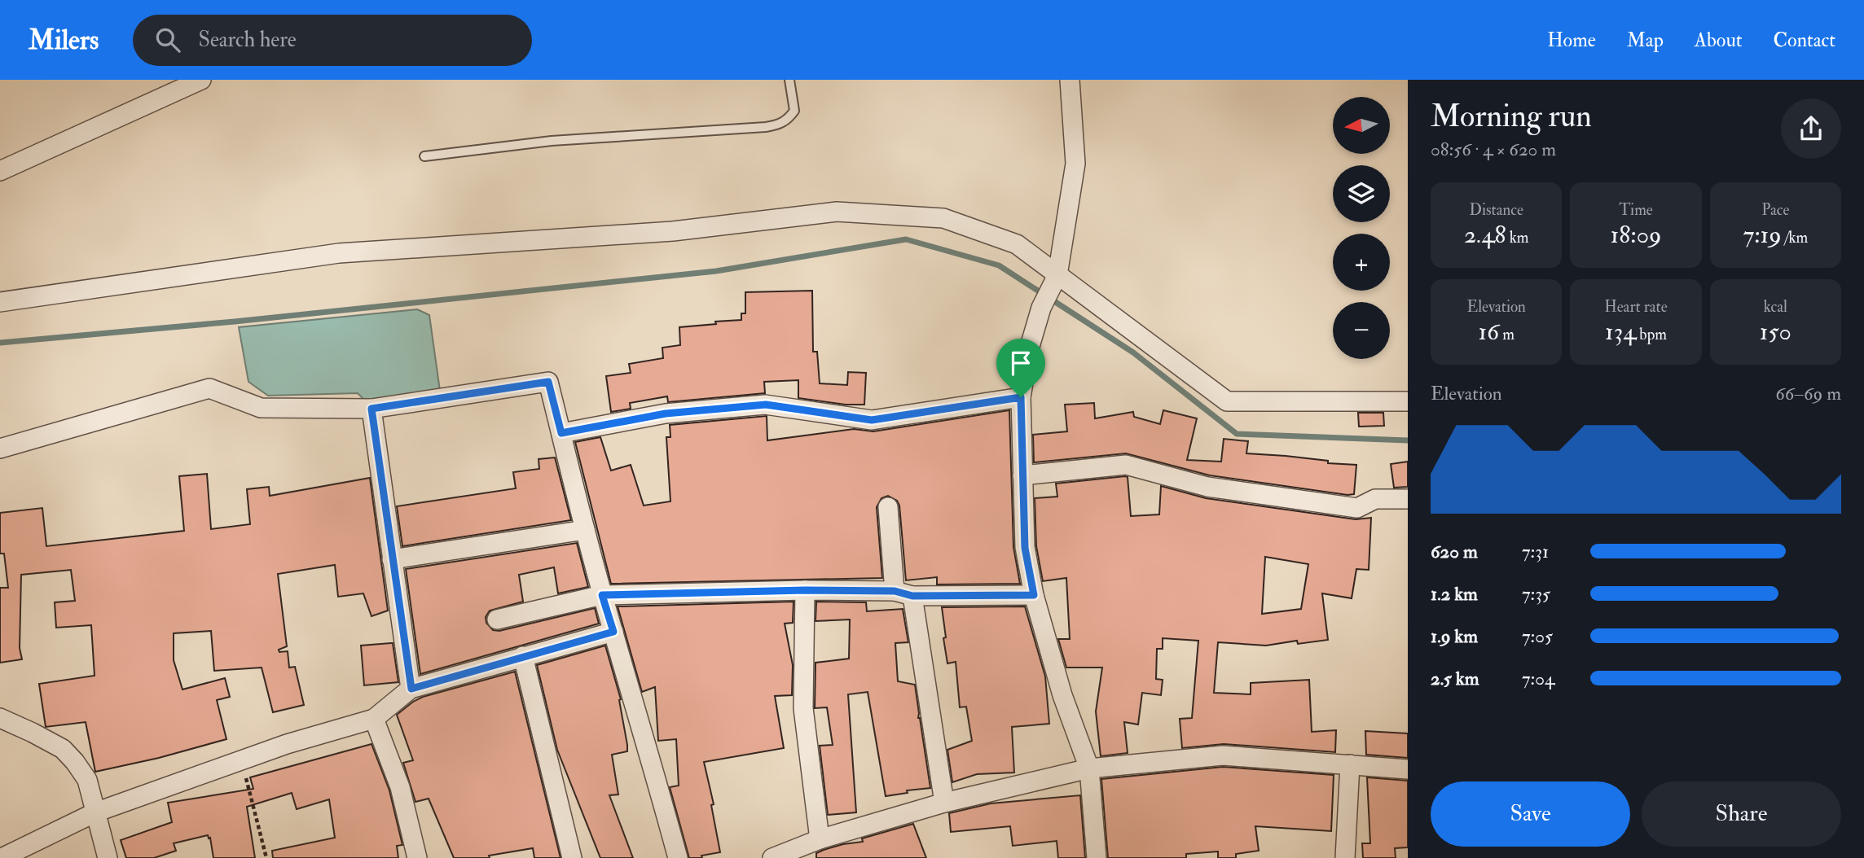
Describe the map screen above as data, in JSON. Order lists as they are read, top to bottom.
{
  "north": "left",
  "page": {
    "header": "Milers",
    "search": "Search here",
    "nav": [
      "Home",
      "Map",
      "About",
      "Contact"
    ],
    "heading": ["Morning run", "08:56 · 4 × 620 m"],
    "map_buttons": ["+", "−"],
    "stats": [
      ["Distance", "2.48 km"],
      ["Time", "18:09"],
      ["Pace", "7:19 /km"],
      ["Elevation", "16 m"],
      ["Heart rate", "134 bpm"],
      ["kcal", "150"]
    ],
    "chart": ["Elevation", "66–69 m"],
    "list": [
      {
        "name": "620 m",
        "note": "7:31"
      },
      {
        "name": "1.2 km",
        "note": "7:35"
      },
      {
        "name": "1.9 km",
        "note": "7:05"
      },
      {
        "name": "2.5 km",
        "note": "7:04"
      }
    ],
    "buttons": ["Save", "Share"]
  }
}
